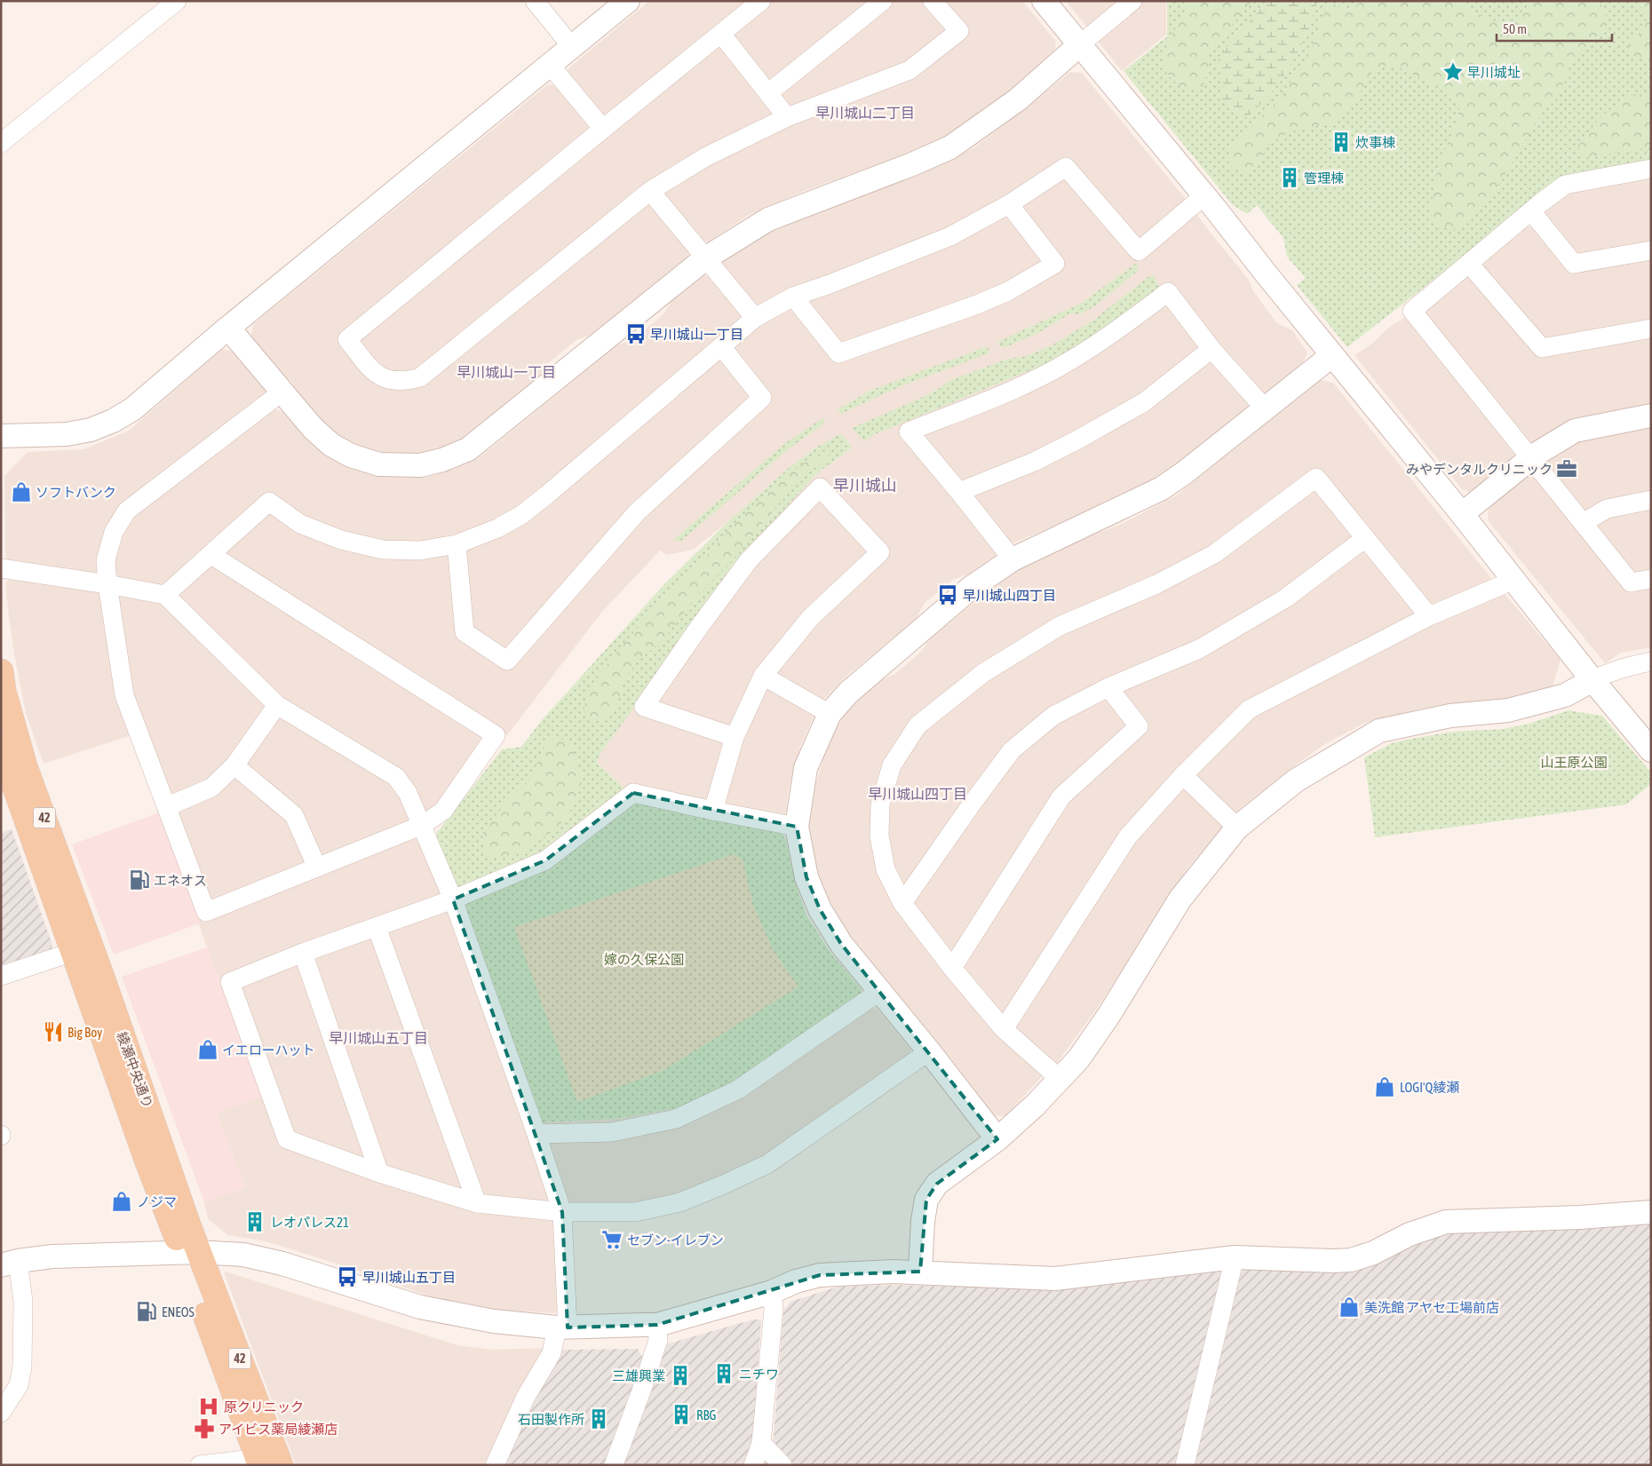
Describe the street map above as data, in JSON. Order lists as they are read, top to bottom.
{
  "streets": {
    "main road": ["42", "綾瀬中央通り"]
  },
  "districts": [
    "早川城山二丁目",
    "早川城山一丁目",
    "早川城山",
    "早川城山四丁目",
    "早川城山五丁目"
  ],
  "parks": ["山王原公園", "嫁の久保公園"],
  "places": {
    "place": ["早川城址"],
    "building": [
      "炊事棟",
      "管理棟",
      "レオパレス21",
      "ニチワ",
      "三雄興業",
      "RBG",
      "石田製作所"
    ],
    "bus stop": ["早川城山一丁目", "早川城山四丁目", "早川城山五丁目"],
    "office": ["みやデンタルクリニック"],
    "shop": [
      "ソフトバンク",
      "イエローハット",
      "LOGI'Q綾瀬",
      "ノジマ",
      "美洗館 アヤセ工場前店"
    ],
    "fuel station": ["エネオス", "ENEOS"],
    "restaurant": ["Big Boy"],
    "supermarket": ["セブン-イレブン"],
    "hospital": ["原クリニック"],
    "pharmacy": ["アイビス薬局綾瀬店"]
  },
  "scale_bar": "50 m"
}
